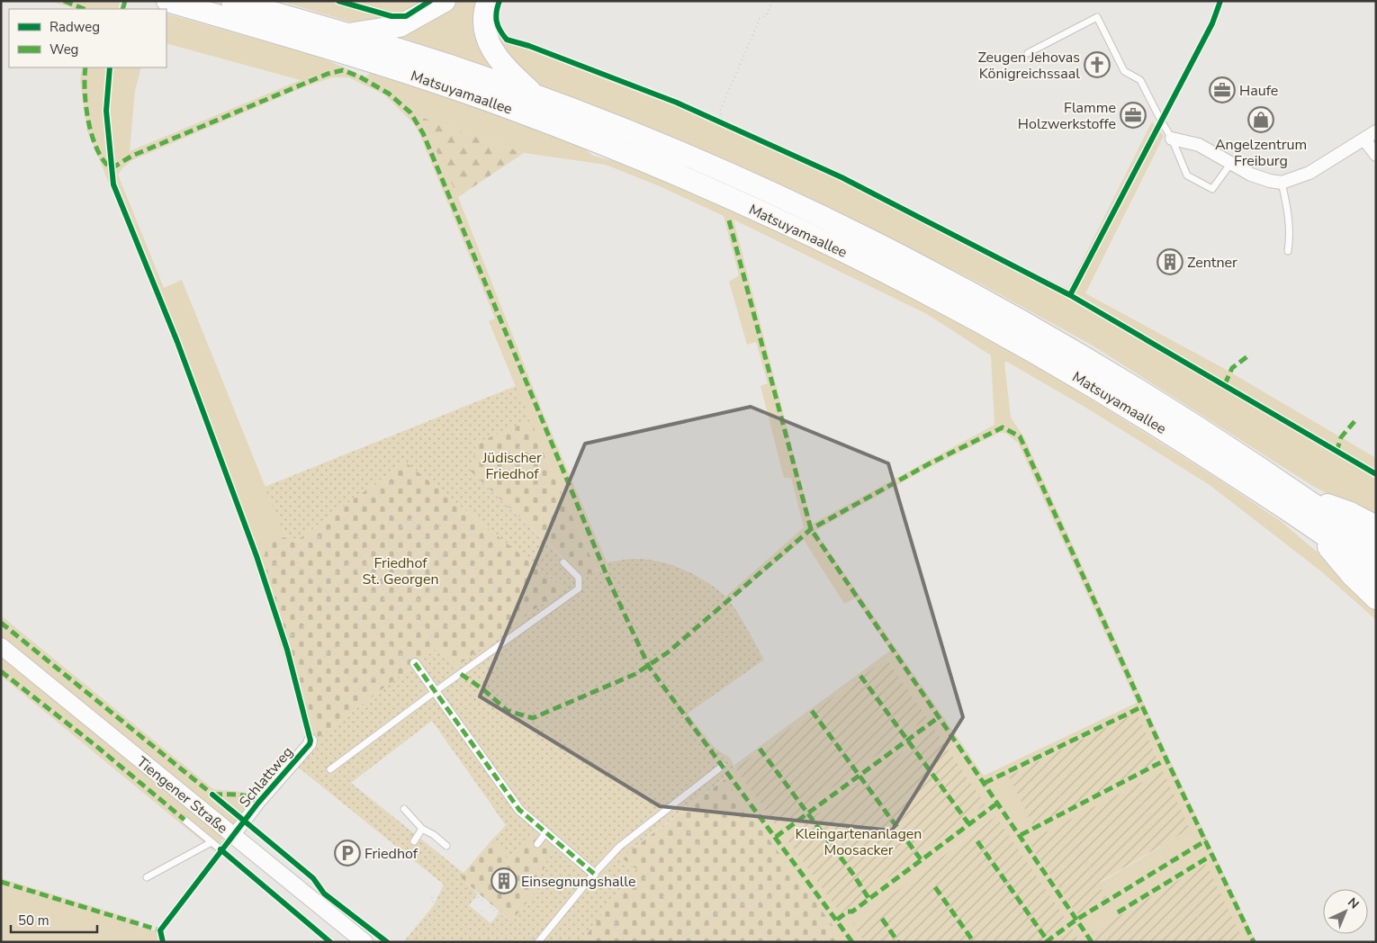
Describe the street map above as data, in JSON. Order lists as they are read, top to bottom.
{
  "streets": {
    "highway": ["Matsuyamaallee"],
    "street": ["Schlattweg", "Tiengener Straße"]
  },
  "crossings": [
    ["Schlattweg", "Tiengener Straße"]
  ],
  "parks": ["Jüdischer Friedhof", "Friedhof St. Georgen", "Kleingartenanlagen Moosacker"],
  "places": {
    "church": ["Zeugen Jehovas Königreichssaal"],
    "office": ["Haufe", "Flamme Holzwerkstoffe"],
    "shop": ["Angelzentrum Freiburg"],
    "building": ["Zentner", "Einsegnungshalle"],
    "parking": ["Friedhof"]
  },
  "legend": ["Radweg", "Weg"],
  "scale_bar": "50 m",
  "north": "top right"
}
